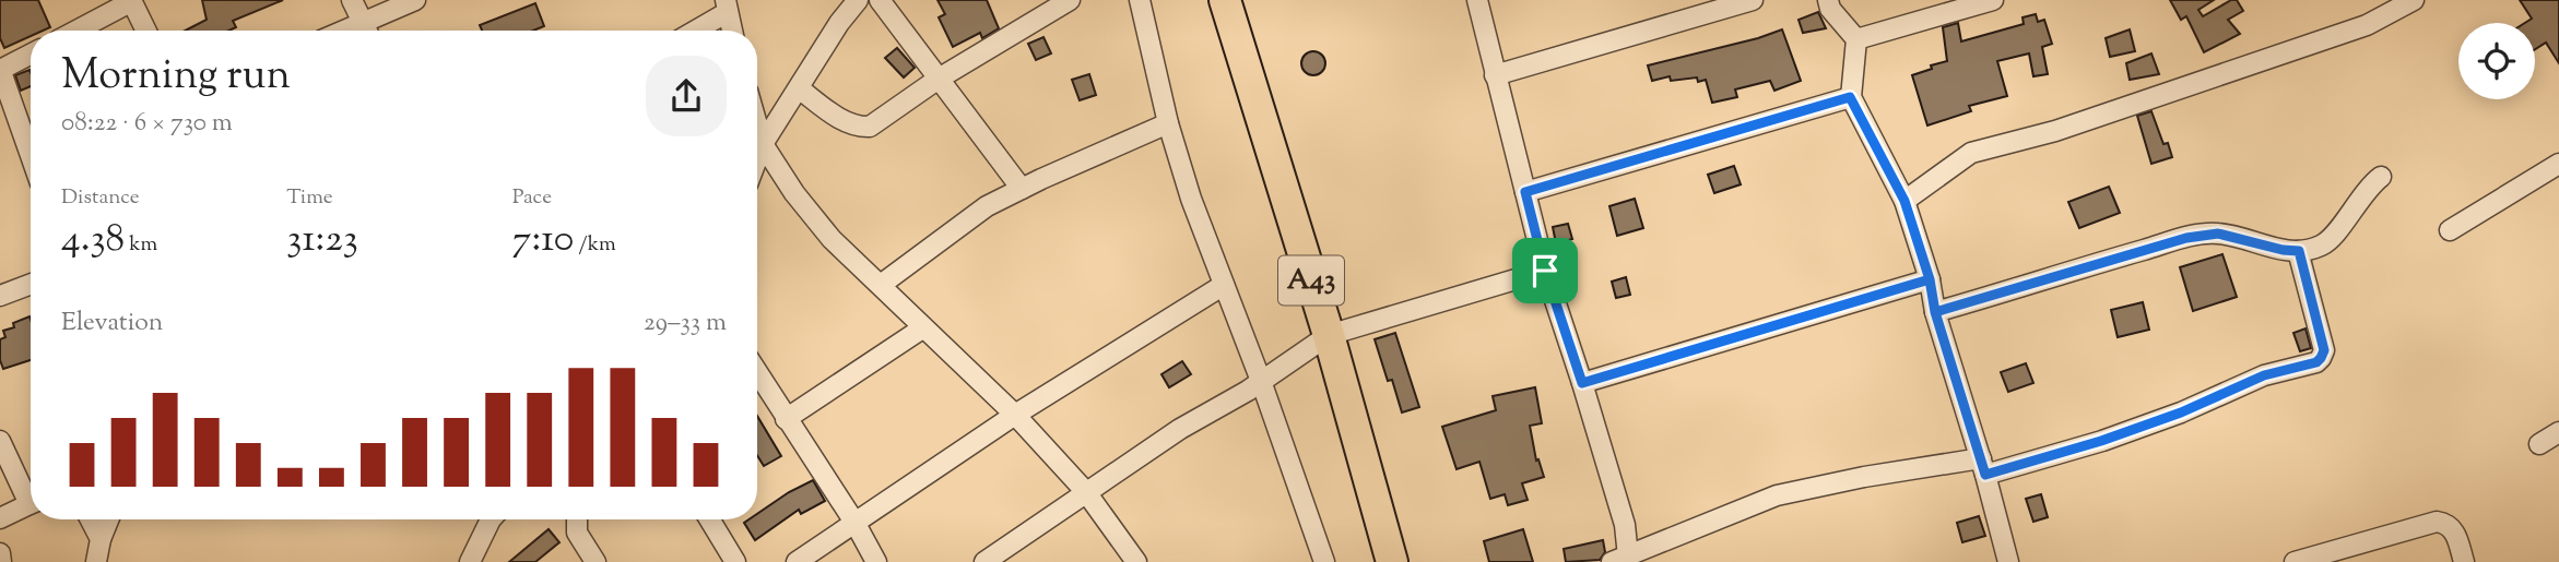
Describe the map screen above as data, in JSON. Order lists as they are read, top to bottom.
{
  "streets": {
    "main road": ["A43"]
  },
  "page": {
    "heading": ["Morning run", "08:22 · 6 × 730 m"],
    "stats": [
      ["Distance", "4.38 km"],
      ["Time", "31:23"],
      ["Pace", "7:10 /km"]
    ],
    "chart": ["Elevation", "29–33 m"]
  }
}
